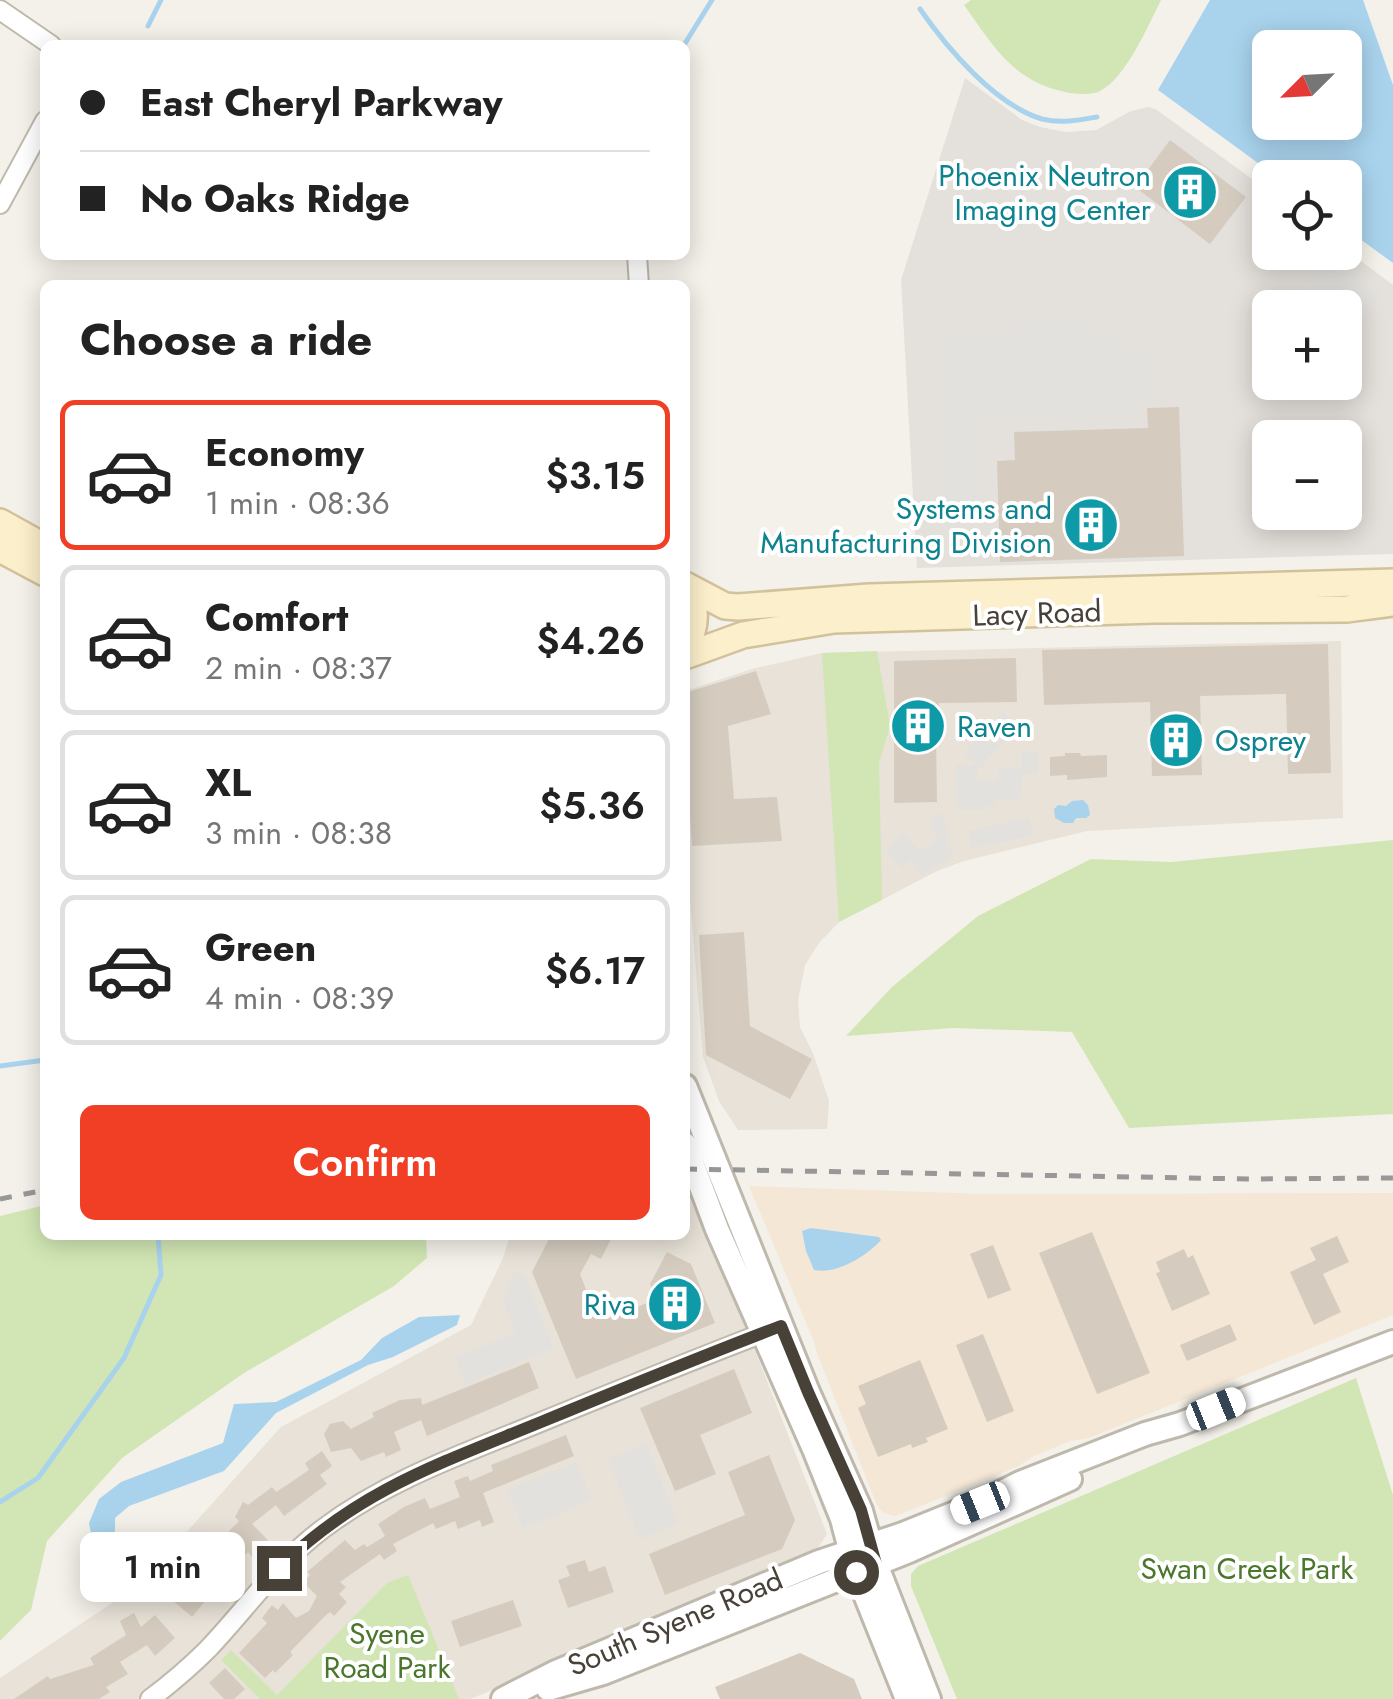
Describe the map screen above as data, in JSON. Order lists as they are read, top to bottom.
{
  "streets": {
    "main road": ["Lacy Road"],
    "street": ["South Syene Road"]
  },
  "parks": ["Swan Creek Park", "Syene Road Park"],
  "places": {
    "building": [
      "Phoenix Neutron Imaging Center",
      "Systems and Manufacturing Division",
      "Raven",
      "Osprey",
      "Riva"
    ]
  },
  "north": "bottom left",
  "page": {
    "map_buttons": ["+", "−"],
    "banner": ["East Cheryl Parkway", "No Oaks Ridge"],
    "heading": "Choose a ride",
    "list": [
      {
        "name": "Economy",
        "note": "1 min · 08:36",
        "value": "$3.15"
      },
      {
        "name": "Comfort",
        "note": "2 min · 08:37",
        "value": "$4.26"
      },
      {
        "name": "XL",
        "note": "3 min · 08:38",
        "value": "$5.36"
      },
      {
        "name": "Green",
        "note": "4 min · 08:39",
        "value": "$6.17"
      }
    ],
    "buttons": "Confirm",
    "bubble": "1 min"
  }
}
